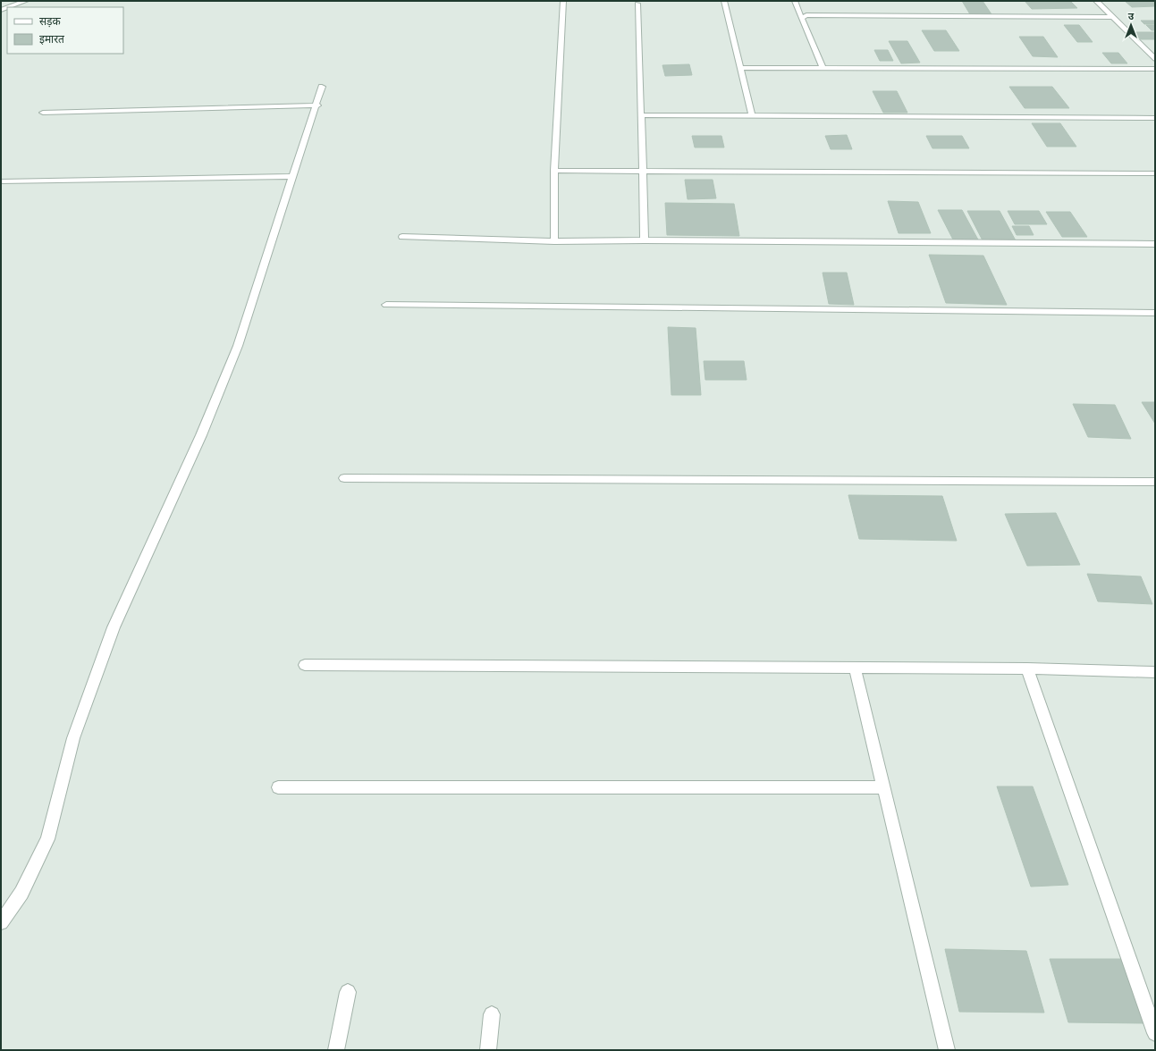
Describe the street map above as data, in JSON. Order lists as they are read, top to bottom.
{
  "legend": ["सड़क", "इमारत"],
  "north": "top"
}
